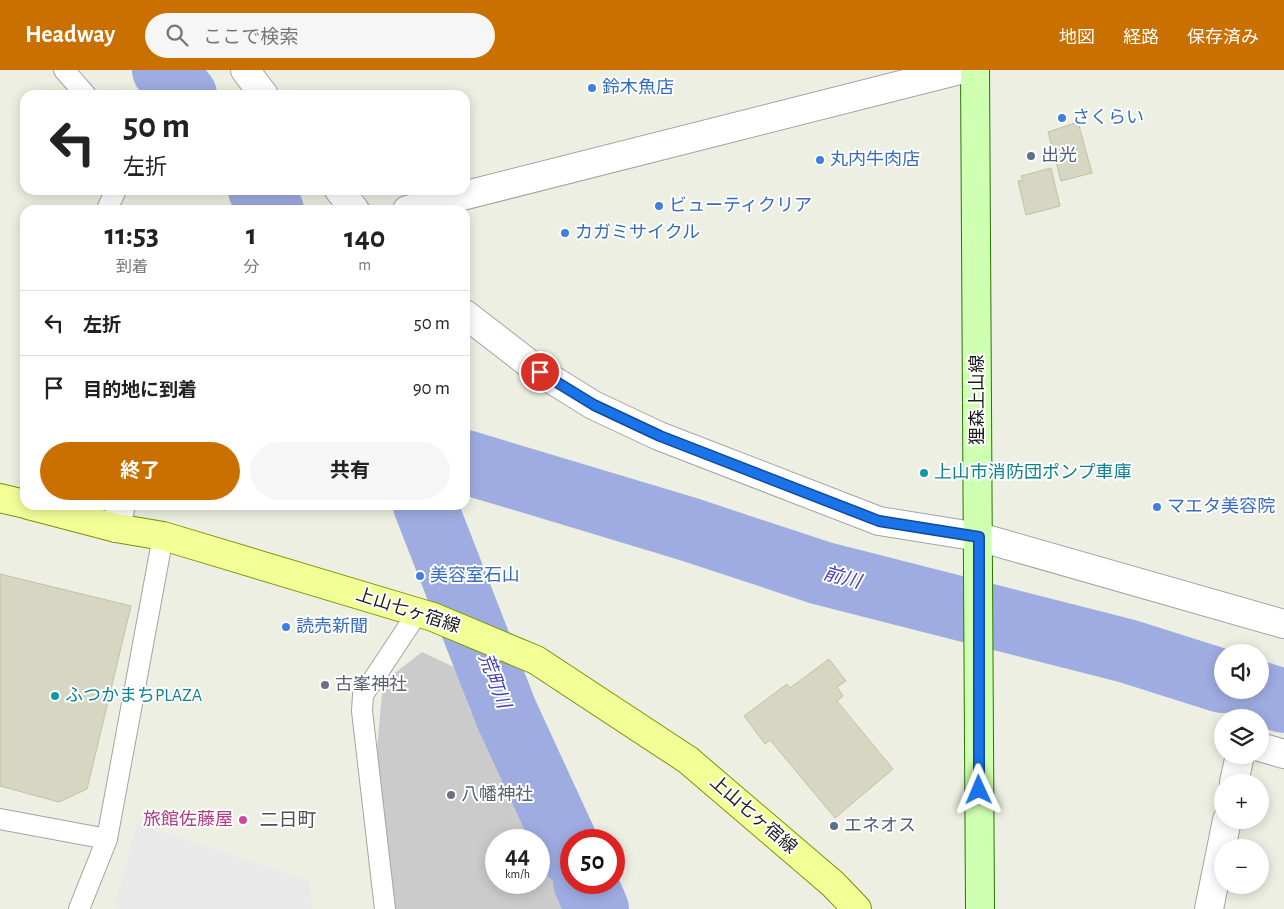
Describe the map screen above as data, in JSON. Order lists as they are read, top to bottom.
{
  "streets": {
    "main road": ["狸森上山線", "上山七ヶ宿線"]
  },
  "districts": ["二日町"],
  "water": ["前川", "荒町川"],
  "places": [
    "鈴木魚店",
    "さくらい",
    "出光",
    "丸内牛肉店",
    "ビューティクリア",
    "カガミサイクル",
    "上山市消防団ポンプ車庫",
    "マエタ美容院",
    "美容室石山",
    "読売新聞",
    "古峯神社",
    "ふつかまちPLAZA",
    "八幡神社",
    "旅館佐藤屋",
    "エネオス"
  ],
  "page": {
    "header": "Headway",
    "search": "ここで検索",
    "nav": ["地図", "経路", "保存済み"],
    "turn": ["50 m", "左折"],
    "eta": [
      "11:53",
      "到着",
      "1",
      "分",
      "140",
      "m"
    ],
    "list": [
      {
        "name": "左折",
        "value": "50 m"
      },
      {
        "name": "目的地に到着",
        "value": "90 m"
      }
    ],
    "buttons": ["終了", "共有"],
    "map_buttons": ["+", "−"],
    "speed": "44 km/h",
    "limit": "50"
  }
}
